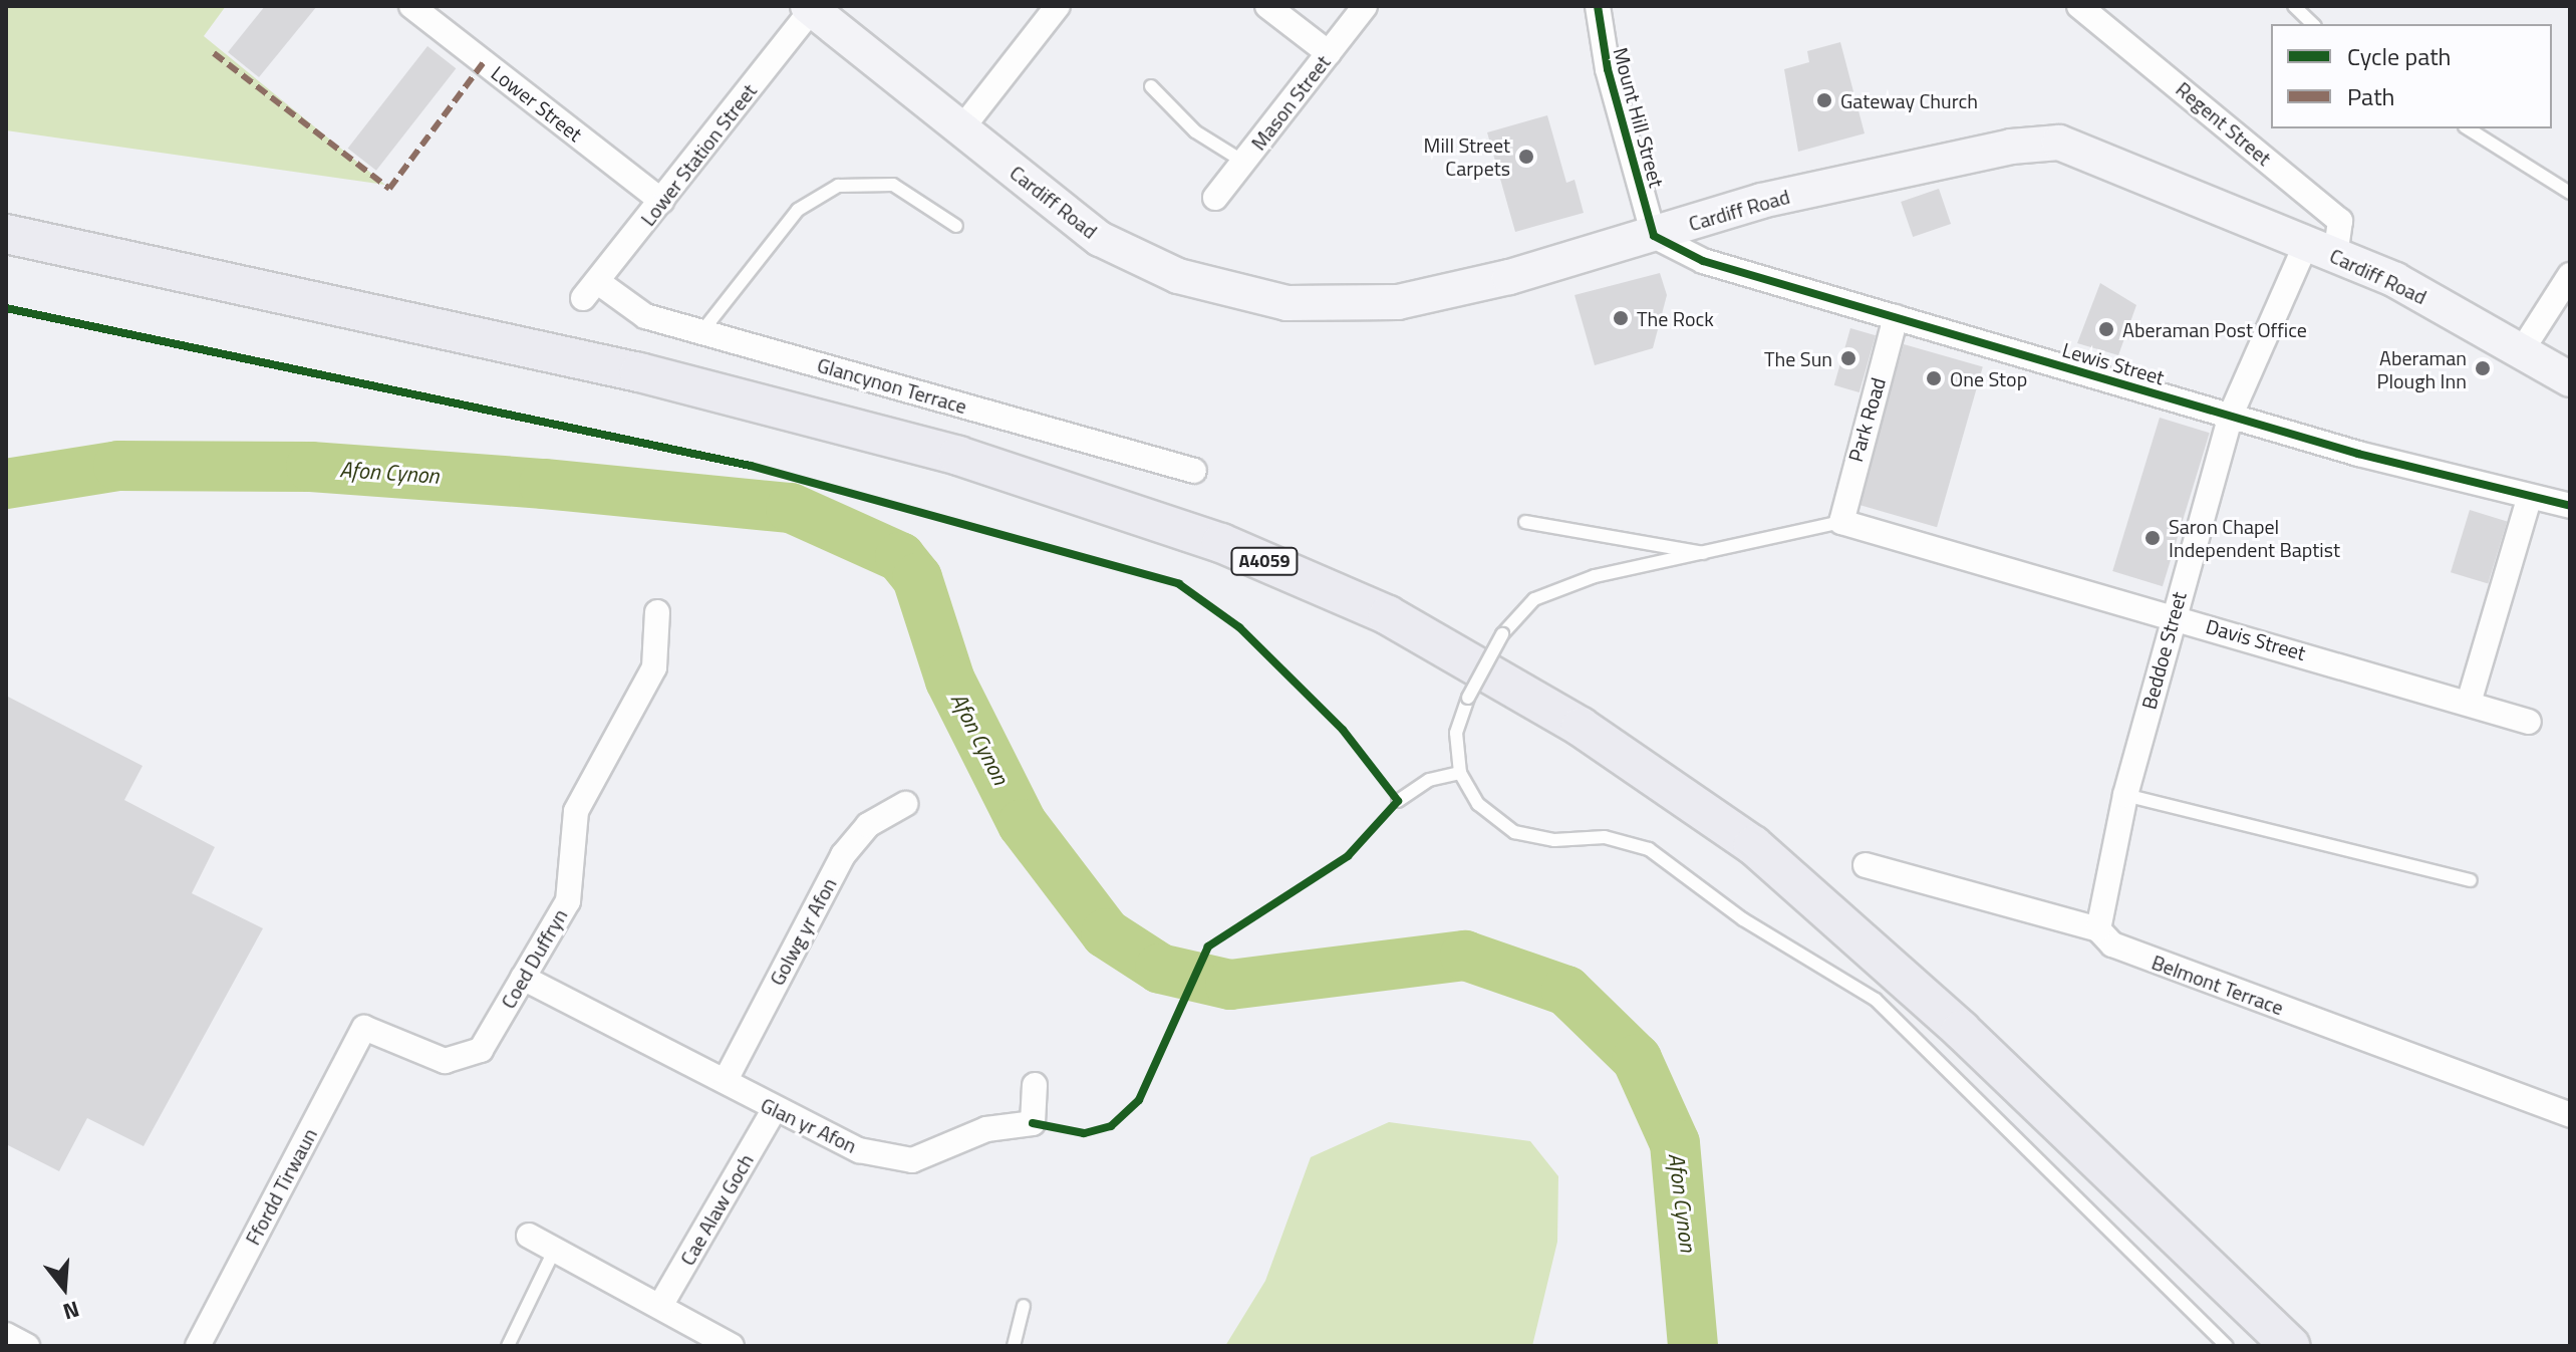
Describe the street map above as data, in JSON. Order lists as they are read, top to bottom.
{
  "streets": {
    "main road": ["Cardiff Road", "A4059"],
    "street": [
      "Mason Street",
      "Lower Street",
      "Mount Hill Street",
      "Regent Street",
      "Lower Station Street",
      "Lewis Street",
      "Glancynon Terrace",
      "Park Road",
      "Davis Street",
      "Beddoe Street",
      "Golwg yr Afon",
      "Coed Duffryn",
      "Belmont Terrace",
      "Glan yr Afon",
      "Ffordd Tirwaun",
      "Cae Alaw Goch"
    ]
  },
  "crossings": [
    ["Lower Street", "Lower Station Street"],
    ["Mount Hill Street", "Cardiff Road"],
    ["Mount Hill Street", "Lewis Street"],
    ["Regent Street", "Cardiff Road"],
    ["Regent Street", "Beddoe Street"],
    ["Lower Station Street", "Cardiff Road"],
    ["Lower Station Street", "Glancynon Terrace"],
    ["Cardiff Road", "Lewis Street"],
    ["Cardiff Road", "Beddoe Street"],
    ["Lewis Street", "Park Road"],
    ["Lewis Street", "Beddoe Street"],
    ["Park Road", "Davis Street"],
    ["Davis Street", "Beddoe Street"],
    ["Beddoe Street", "Belmont Terrace"],
    ["Golwg yr Afon", "Glan yr Afon"],
    ["Coed Duffryn", "Glan yr Afon"],
    ["Coed Duffryn", "Ffordd Tirwaun"],
    ["Glan yr Afon", "Cae Alaw Goch"]
  ],
  "water": ["Afon Cynon"],
  "places": [
    "Gateway Church",
    "Mill Street Carpets",
    "The Rock",
    "Aberaman Post Office",
    "The Sun",
    "Aberaman Plough Inn",
    "One Stop",
    "Saron Chapel Independent Baptist"
  ],
  "legend": ["Cycle path", "Path"],
  "north": "bottom"
}
